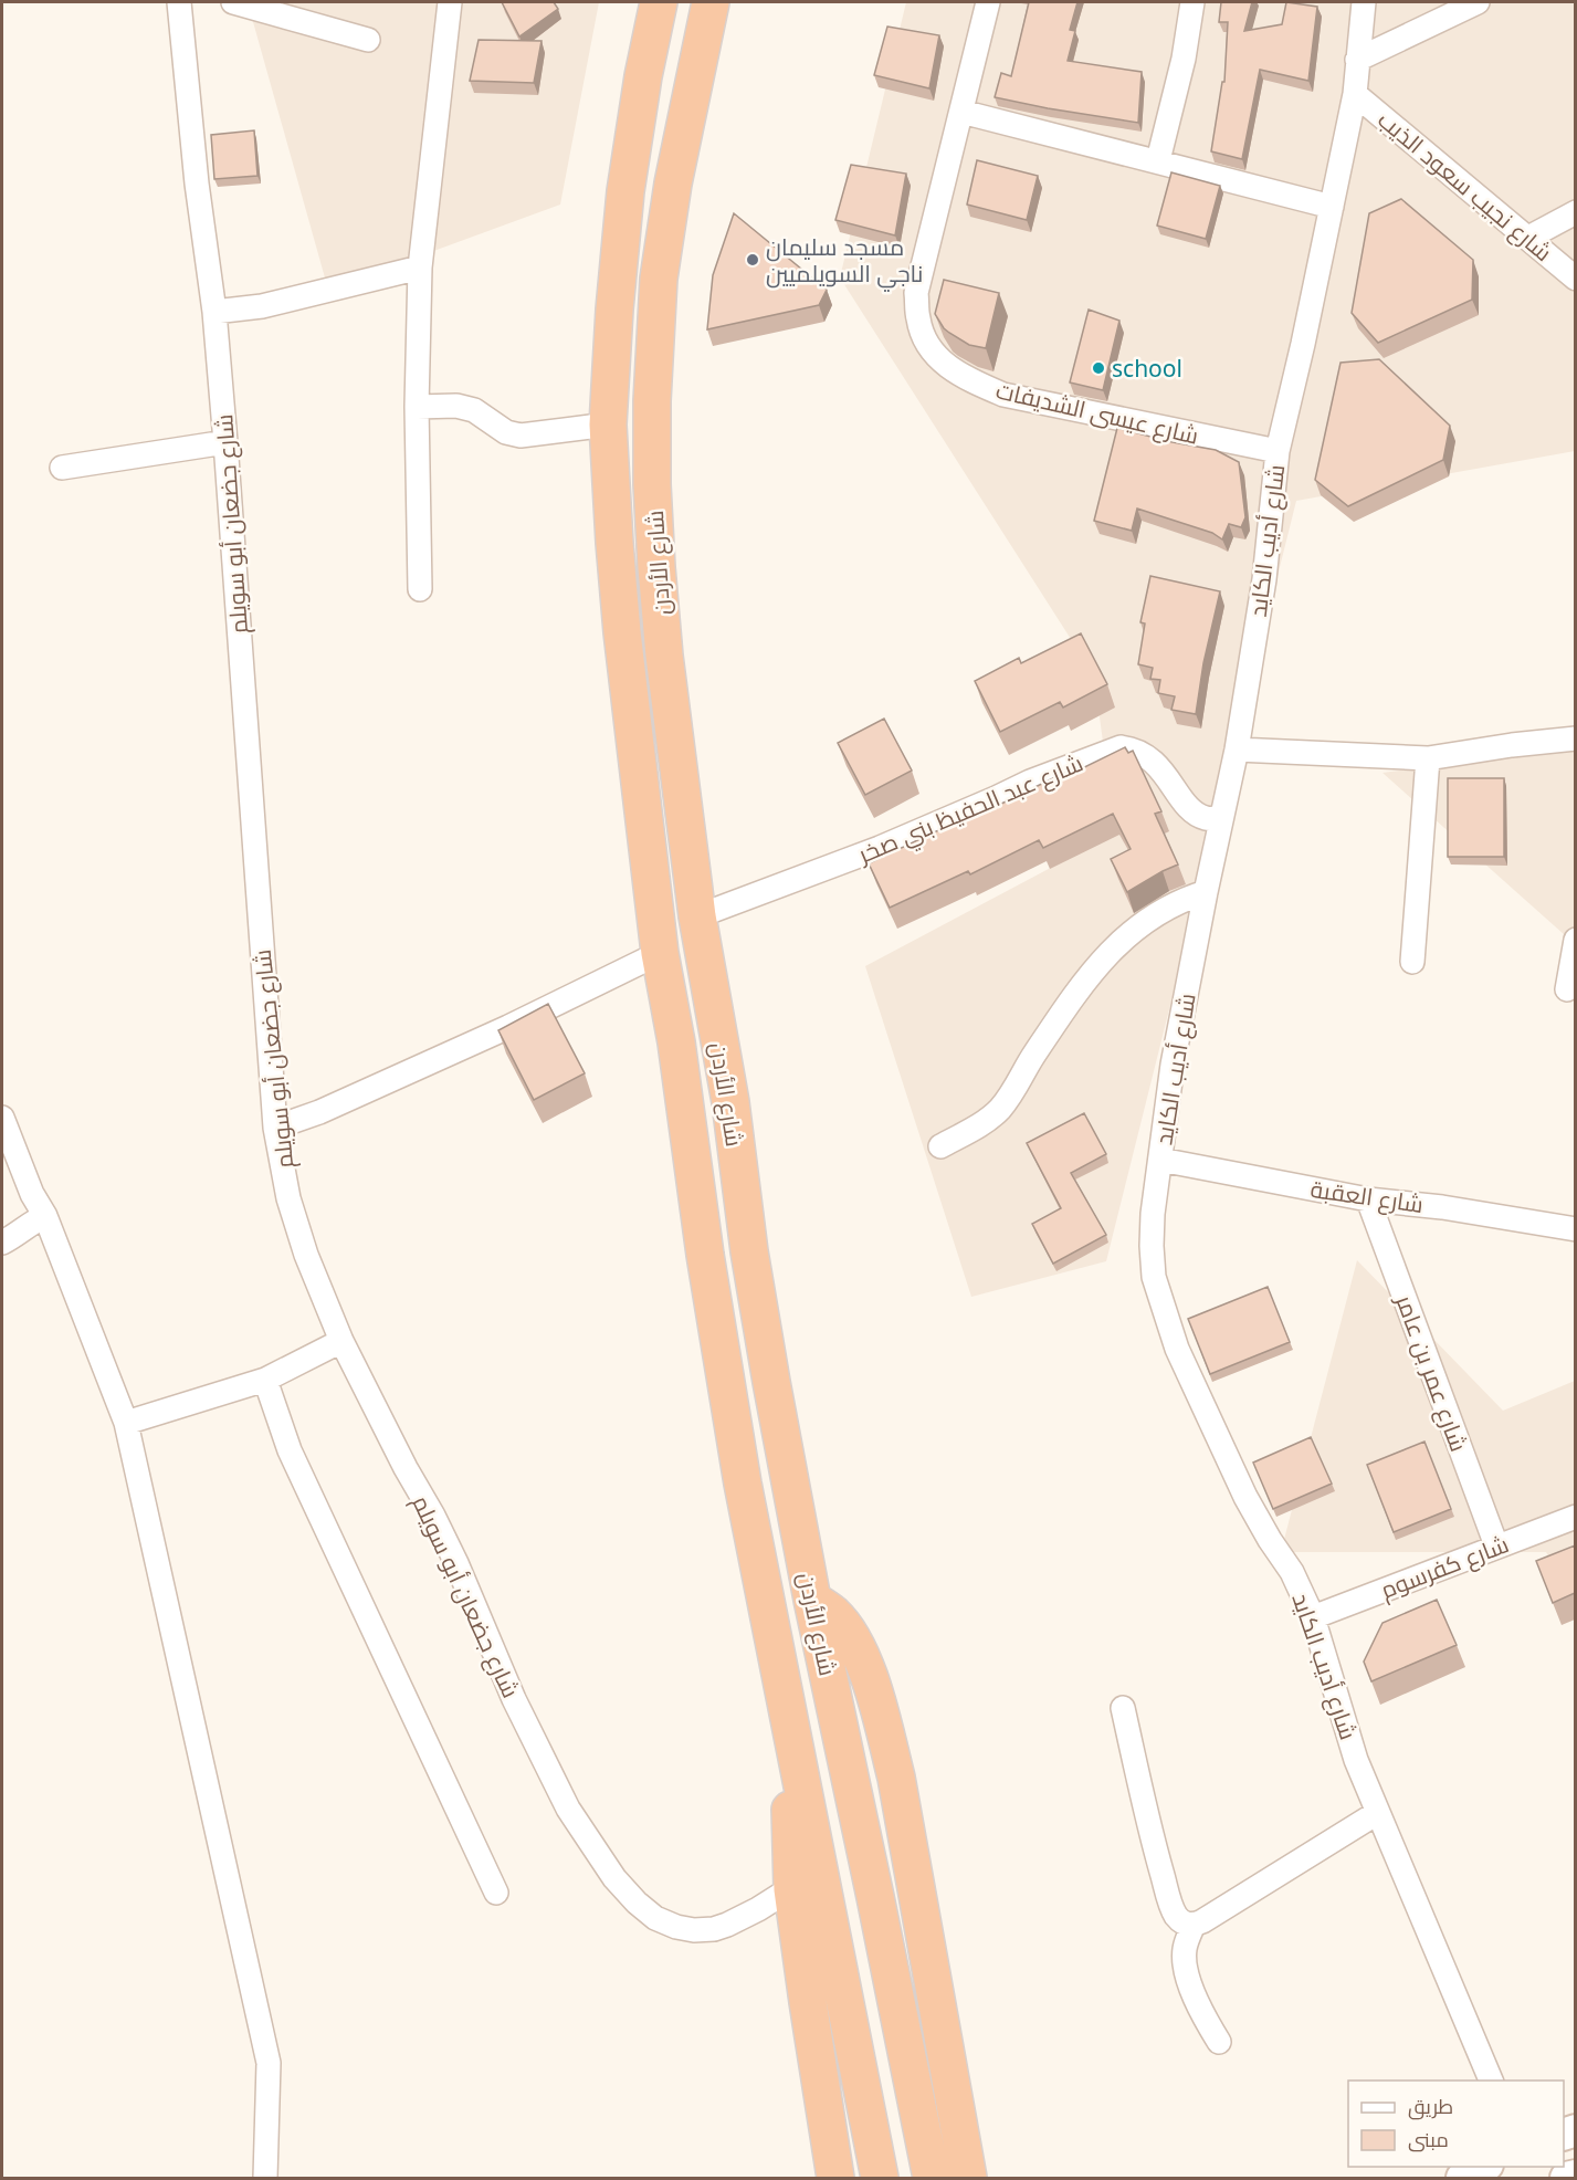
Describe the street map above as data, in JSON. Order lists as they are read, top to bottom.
{
  "streets": {
    "highway": ["شارع الأردن"],
    "street": [
      "شارع نجيب سعود الذيب",
      "شارع عيسى الشديفات",
      "شارع جضعان أبو سويلم",
      "شارع أديب الكايد",
      "شارع عبد الحفيظ بني صخر",
      "شارع العقبة",
      "شارع عمر بن عامر",
      "شارع كفرسوم"
    ]
  },
  "crossings": [
    ["شارع نجيب سعود الذيب", "شارع أديب الكايد"],
    ["شارع عيسى الشديفات", "شارع أديب الكايد"],
    ["شارع جضعان أبو سويلم", "شارع الأردن"],
    ["شارع أديب الكايد", "شارع عبد الحفيظ بني صخر"],
    ["شارع أديب الكايد", "شارع العقبة"],
    ["شارع أديب الكايد", "شارع كفرسوم"],
    ["شارع الأردن", "شارع عبد الحفيظ بني صخر"],
    ["شارع العقبة", "شارع عمر بن عامر"],
    ["شارع عمر بن عامر", "شارع كفرسوم"]
  ],
  "places": ["مسجد سليمان ناجي السويلميين", "school"],
  "legend": ["طريق", "مبنى"]
}
